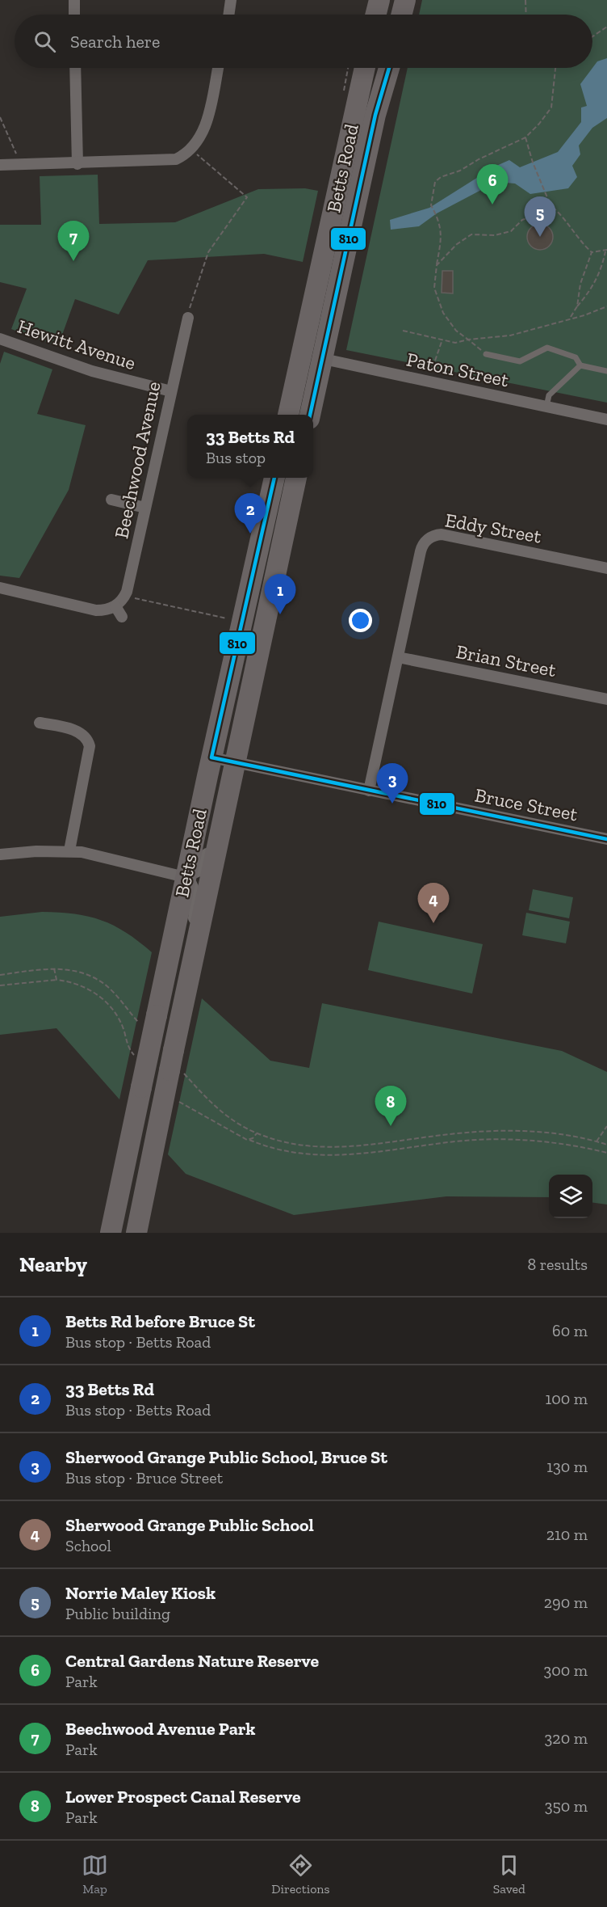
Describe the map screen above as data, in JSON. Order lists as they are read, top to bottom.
{
  "streets": {
    "highway": ["Betts Road"],
    "street": [
      "Hewitt Avenue",
      "Paton Street",
      "Beechwood Avenue",
      "Eddy Street",
      "Brian Street",
      "Bruce Street"
    ]
  },
  "crossings": [
    ["Betts Road", "Paton Street"],
    ["Betts Road", "Bruce Street"],
    ["Hewitt Avenue", "Beechwood Avenue"],
    ["Eddy Street", "Brian Street"],
    ["Eddy Street", "Bruce Street"]
  ],
  "lines": ["transit line 810"],
  "page": {
    "search": "Search here",
    "pins": [
      "6",
      "5",
      "7",
      "2",
      "1",
      "3",
      "4",
      "8"
    ],
    "popup": ["33 Betts Rd", "Bus stop"],
    "heading": ["Nearby", "8 results"],
    "list": [
      {
        "mark": "1",
        "name": "Betts Rd before Bruce St",
        "note": "Bus stop · Betts Road",
        "value": "60 m"
      },
      {
        "mark": "2",
        "name": "33 Betts Rd",
        "note": "Bus stop · Betts Road",
        "value": "100 m"
      },
      {
        "mark": "3",
        "name": "Sherwood Grange Public School, Bruce St",
        "note": "Bus stop · Bruce Street",
        "value": "130 m"
      },
      {
        "mark": "4",
        "name": "Sherwood Grange Public School",
        "note": "School",
        "value": "210 m"
      },
      {
        "mark": "5",
        "name": "Norrie Maley Kiosk",
        "note": "Public building",
        "value": "290 m"
      },
      {
        "mark": "6",
        "name": "Central Gardens Nature Reserve",
        "note": "Park",
        "value": "300 m"
      },
      {
        "mark": "7",
        "name": "Beechwood Avenue Park",
        "note": "Park",
        "value": "320 m"
      },
      {
        "mark": "8",
        "name": "Lower Prospect Canal Reserve",
        "note": "Park",
        "value": "350 m"
      }
    ],
    "nav": ["Map", "Directions", "Saved"]
  }
}
